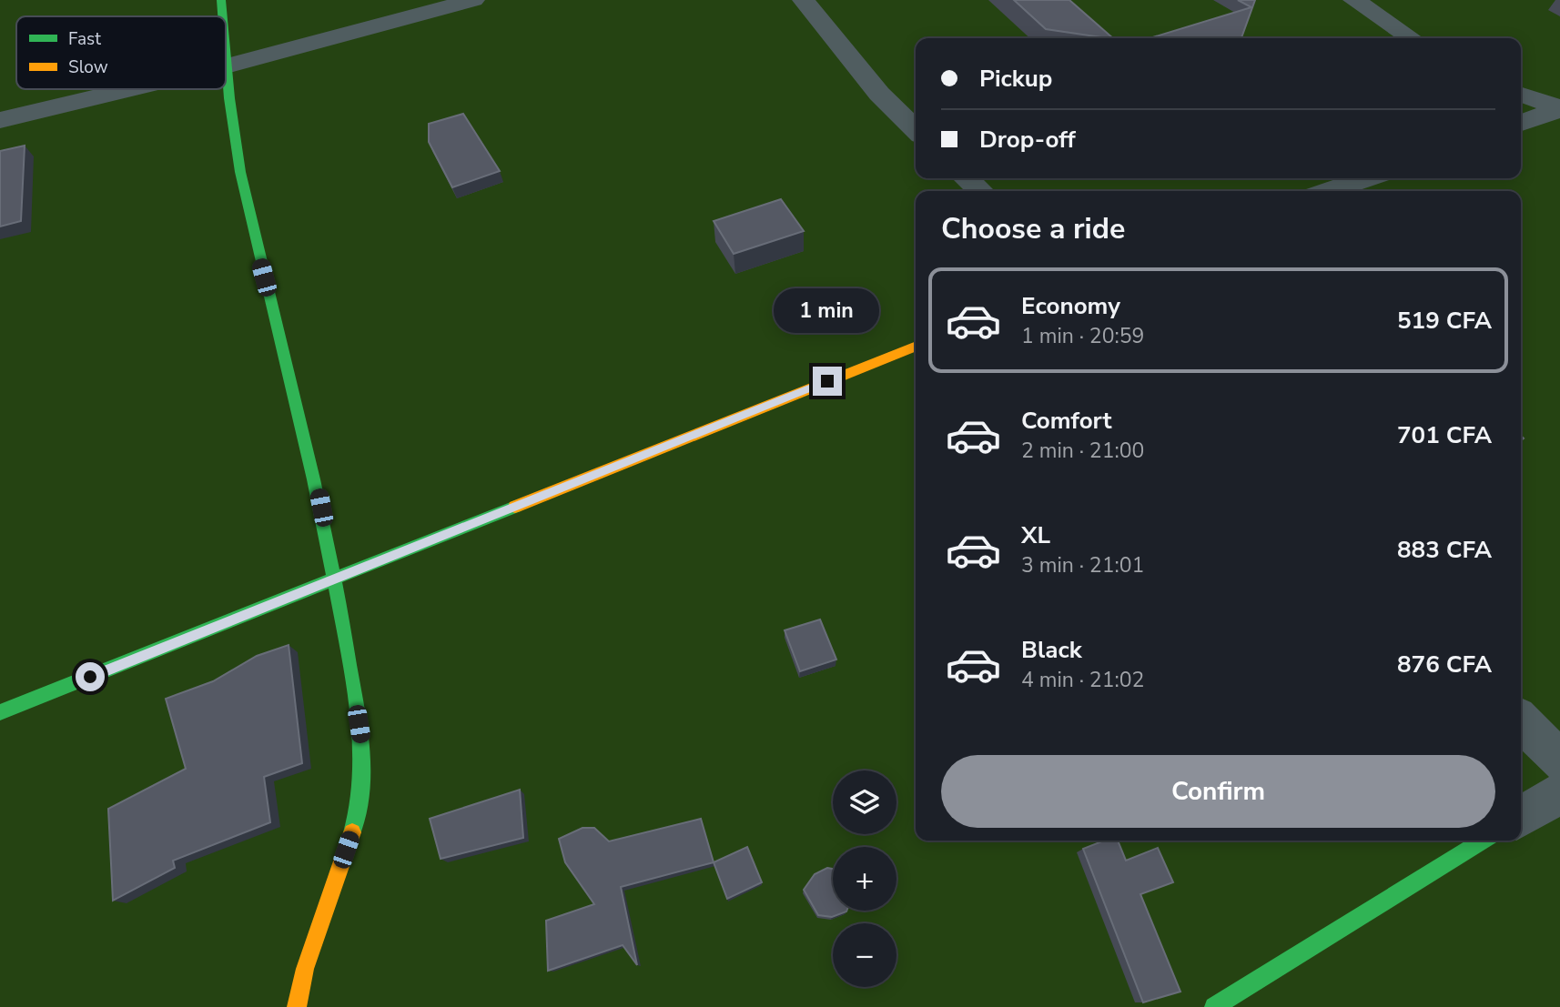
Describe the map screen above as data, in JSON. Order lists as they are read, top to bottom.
{
  "legend": ["Fast", "Slow"],
  "page": {
    "banner": ["Pickup", "Drop-off"],
    "heading": "Choose a ride",
    "list": [
      {
        "name": "Economy",
        "note": "1 min · 20:59",
        "value": "519 CFA"
      },
      {
        "name": "Comfort",
        "note": "2 min · 21:00",
        "value": "701 CFA"
      },
      {
        "name": "XL",
        "note": "3 min · 21:01",
        "value": "883 CFA"
      },
      {
        "name": "Black",
        "note": "4 min · 21:02",
        "value": "876 CFA"
      }
    ],
    "bubble": "1 min",
    "buttons": "Confirm",
    "map_buttons": ["+", "−"]
  }
}
